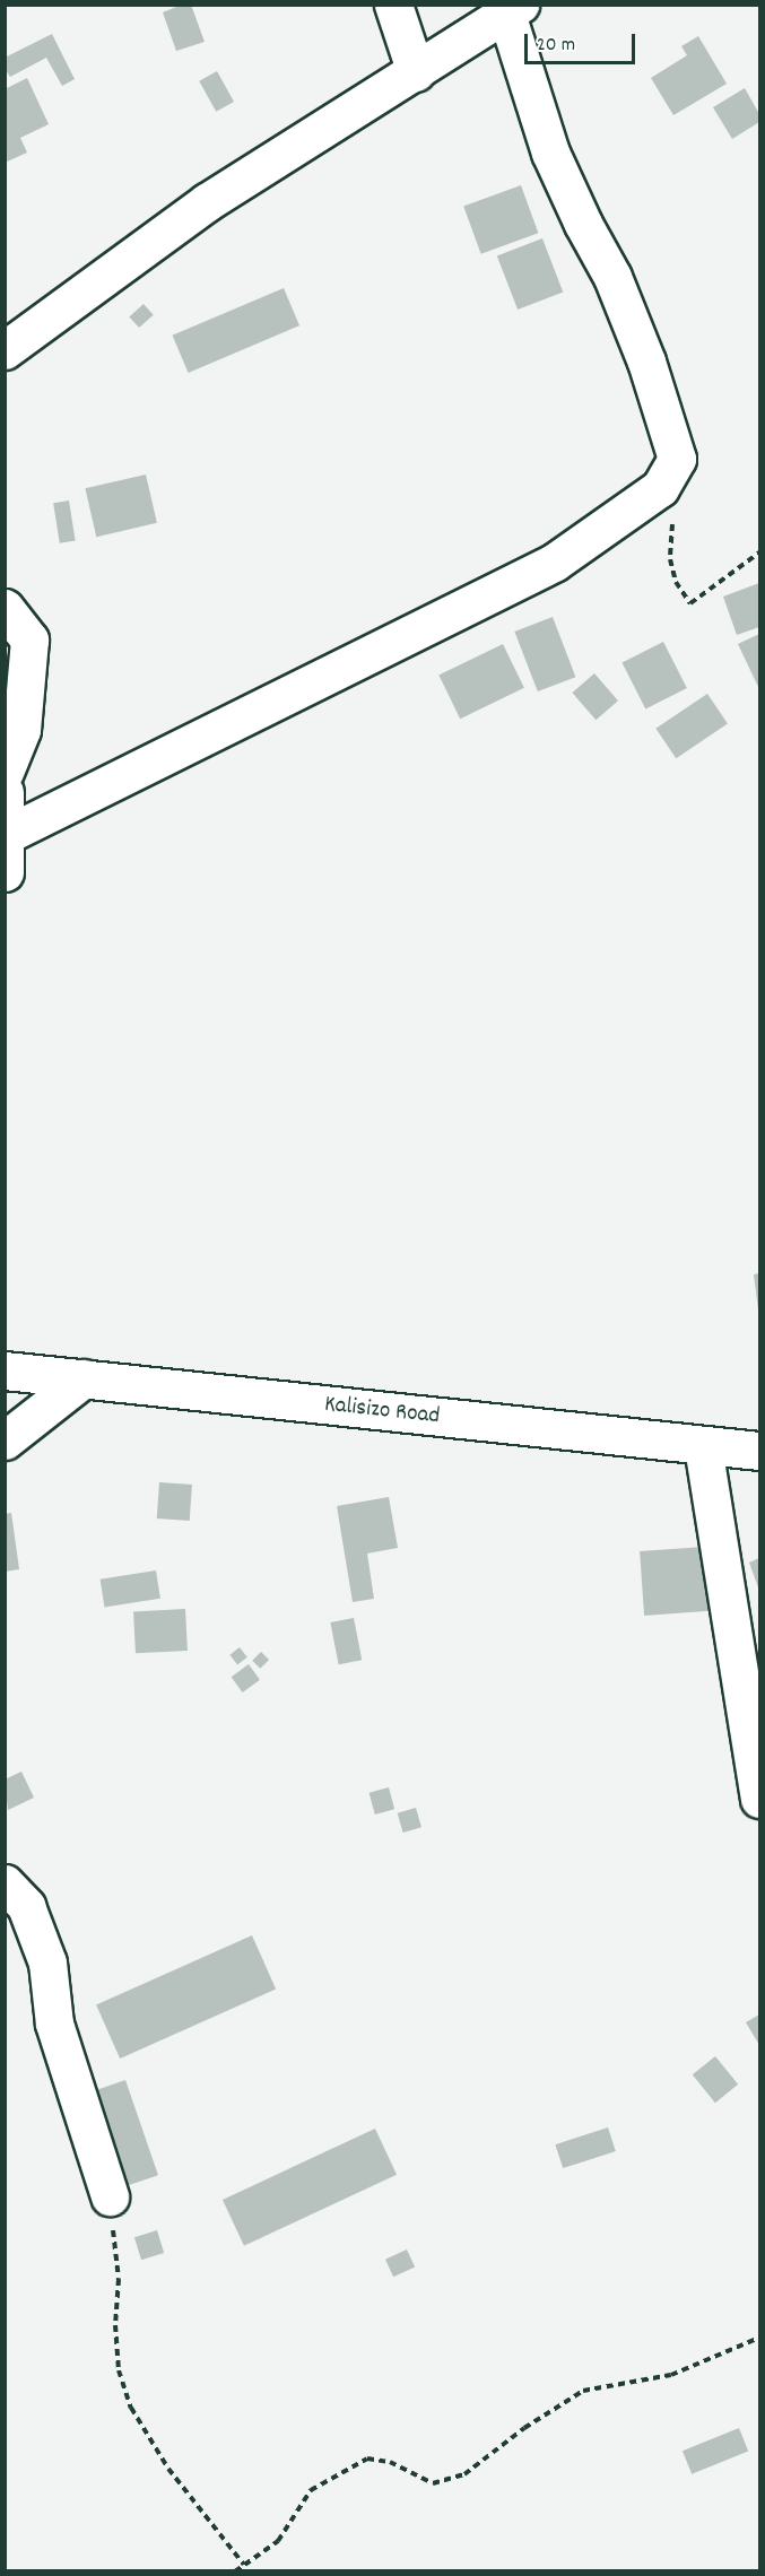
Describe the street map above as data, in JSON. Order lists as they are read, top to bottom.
{
  "streets": {
    "street": ["Kalisizo Road"]
  },
  "scale_bar": "20 m"
}
